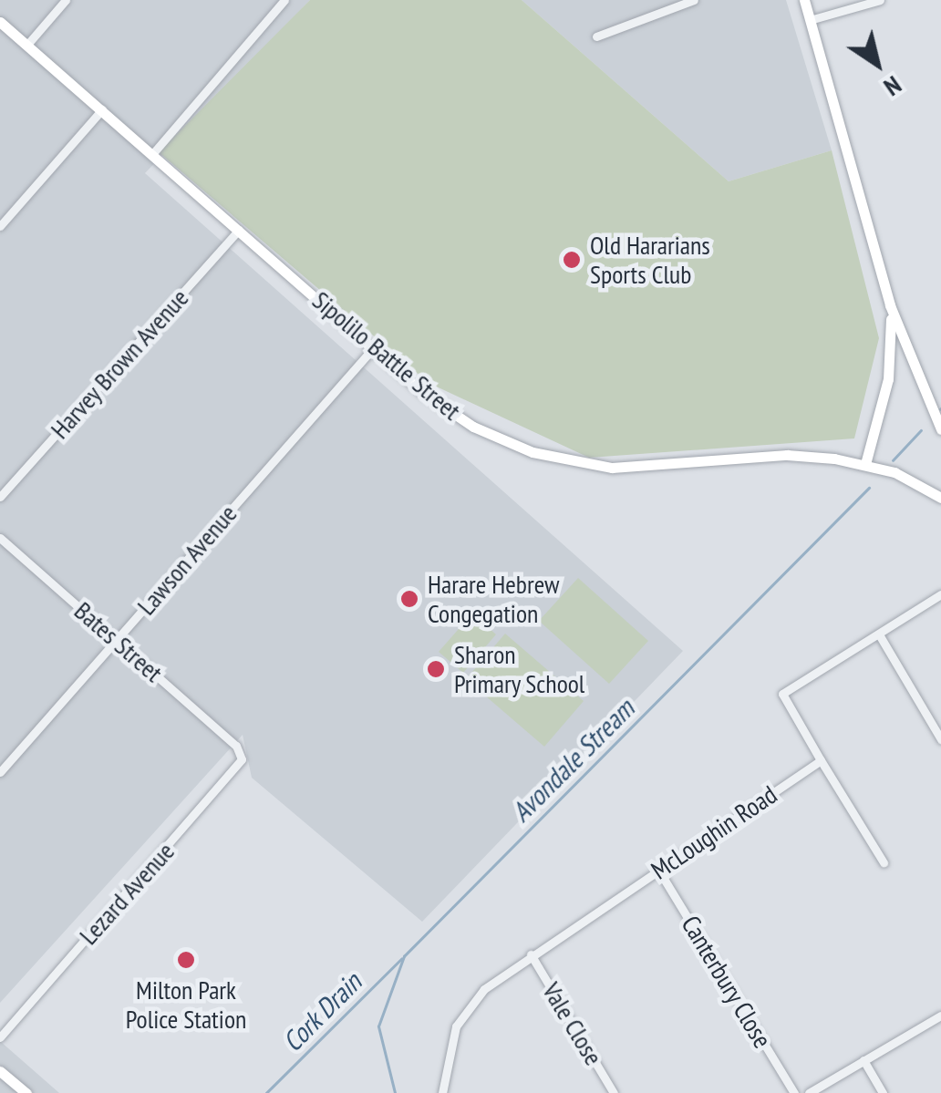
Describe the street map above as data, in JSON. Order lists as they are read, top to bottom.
{
  "streets": {
    "main road": ["Sipolilo Battle Street"],
    "street": [
      "Harvey Brown Avenue",
      "Lawson Avenue",
      "Bates Street",
      "McLoughin Road",
      "Lezard Avenue",
      "Canterbury Close",
      "Vale Close"
    ]
  },
  "crossings": [
    ["Sipolilo Battle Street", "Harvey Brown Avenue"],
    ["Sipolilo Battle Street", "Lawson Avenue"],
    ["Lawson Avenue", "Bates Street"],
    ["Bates Street", "Lezard Avenue"],
    ["McLoughin Road", "Canterbury Close"],
    ["McLoughin Road", "Vale Close"]
  ],
  "water": ["Avondale Stream", "Cork Drain"],
  "places": [
    "Old Hararians Sports Club",
    "Harare Hebrew Congegation",
    "Sharon Primary School",
    "Milton Park Police Station"
  ],
  "north": "bottom right"
}
